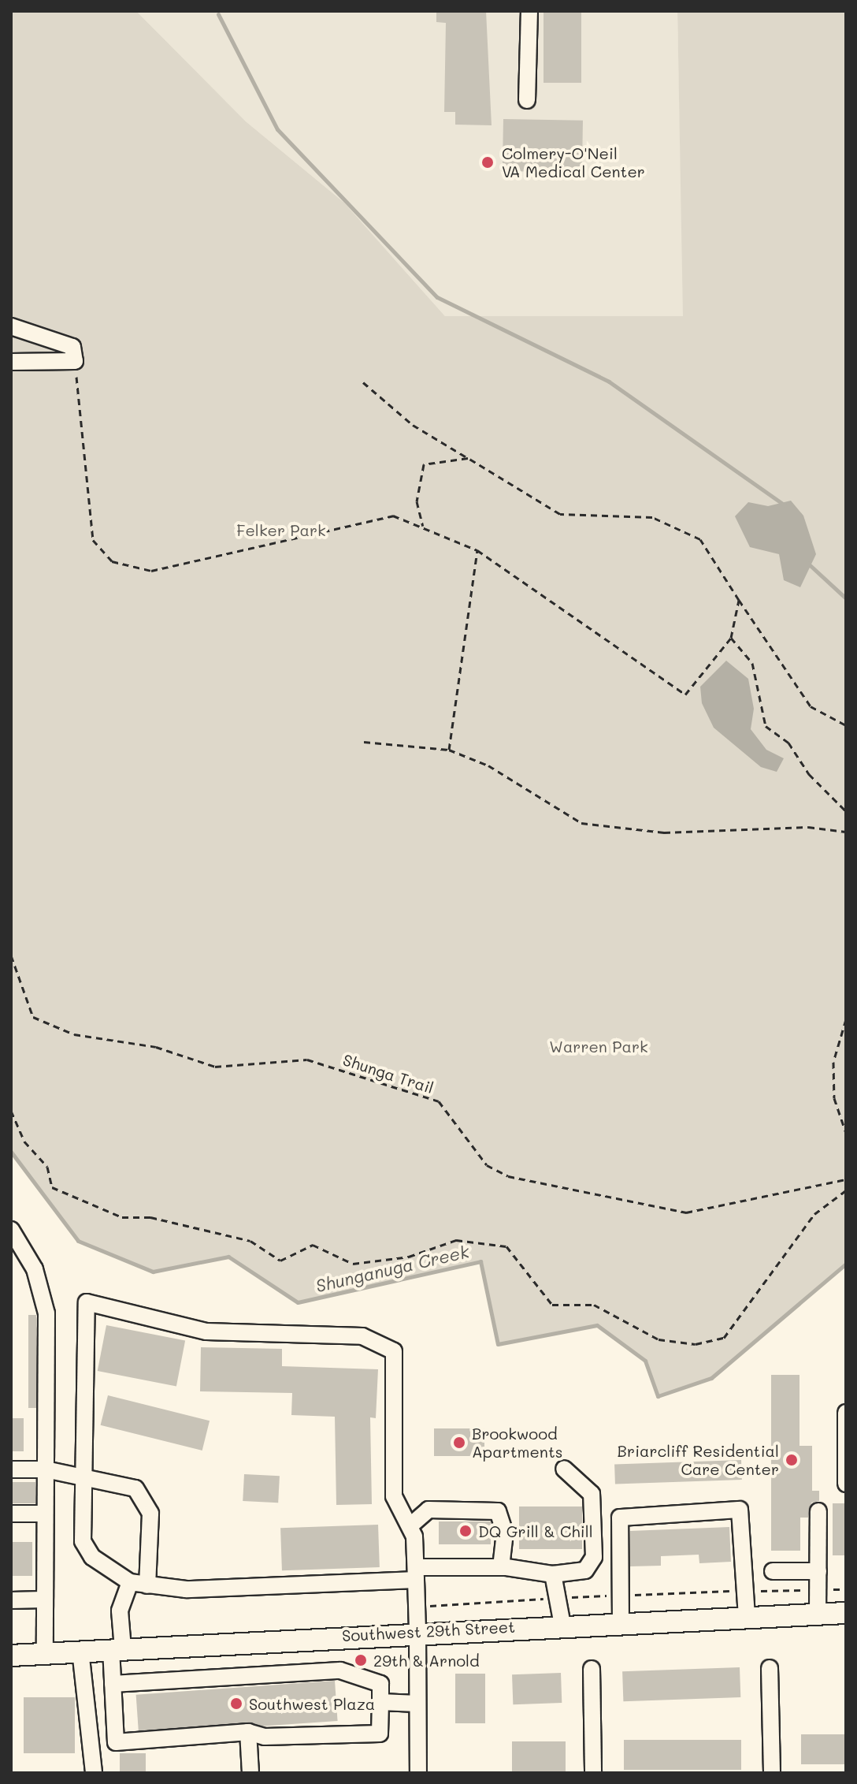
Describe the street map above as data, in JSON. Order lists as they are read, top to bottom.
{
  "streets": {
    "main road": ["Southwest 29th Street"],
    "path": ["Shunga Trail"]
  },
  "water": ["Shunganuga Creek"],
  "parks": ["Felker Park", "Warren Park"],
  "places": [
    "Colmery-O'Neil VA Medical Center",
    "Brookwood Apartments",
    "Briarcliff Residential Care Center",
    "DQ Grill & Chill",
    "29th & Arnold",
    "Southwest Plaza"
  ]
}
